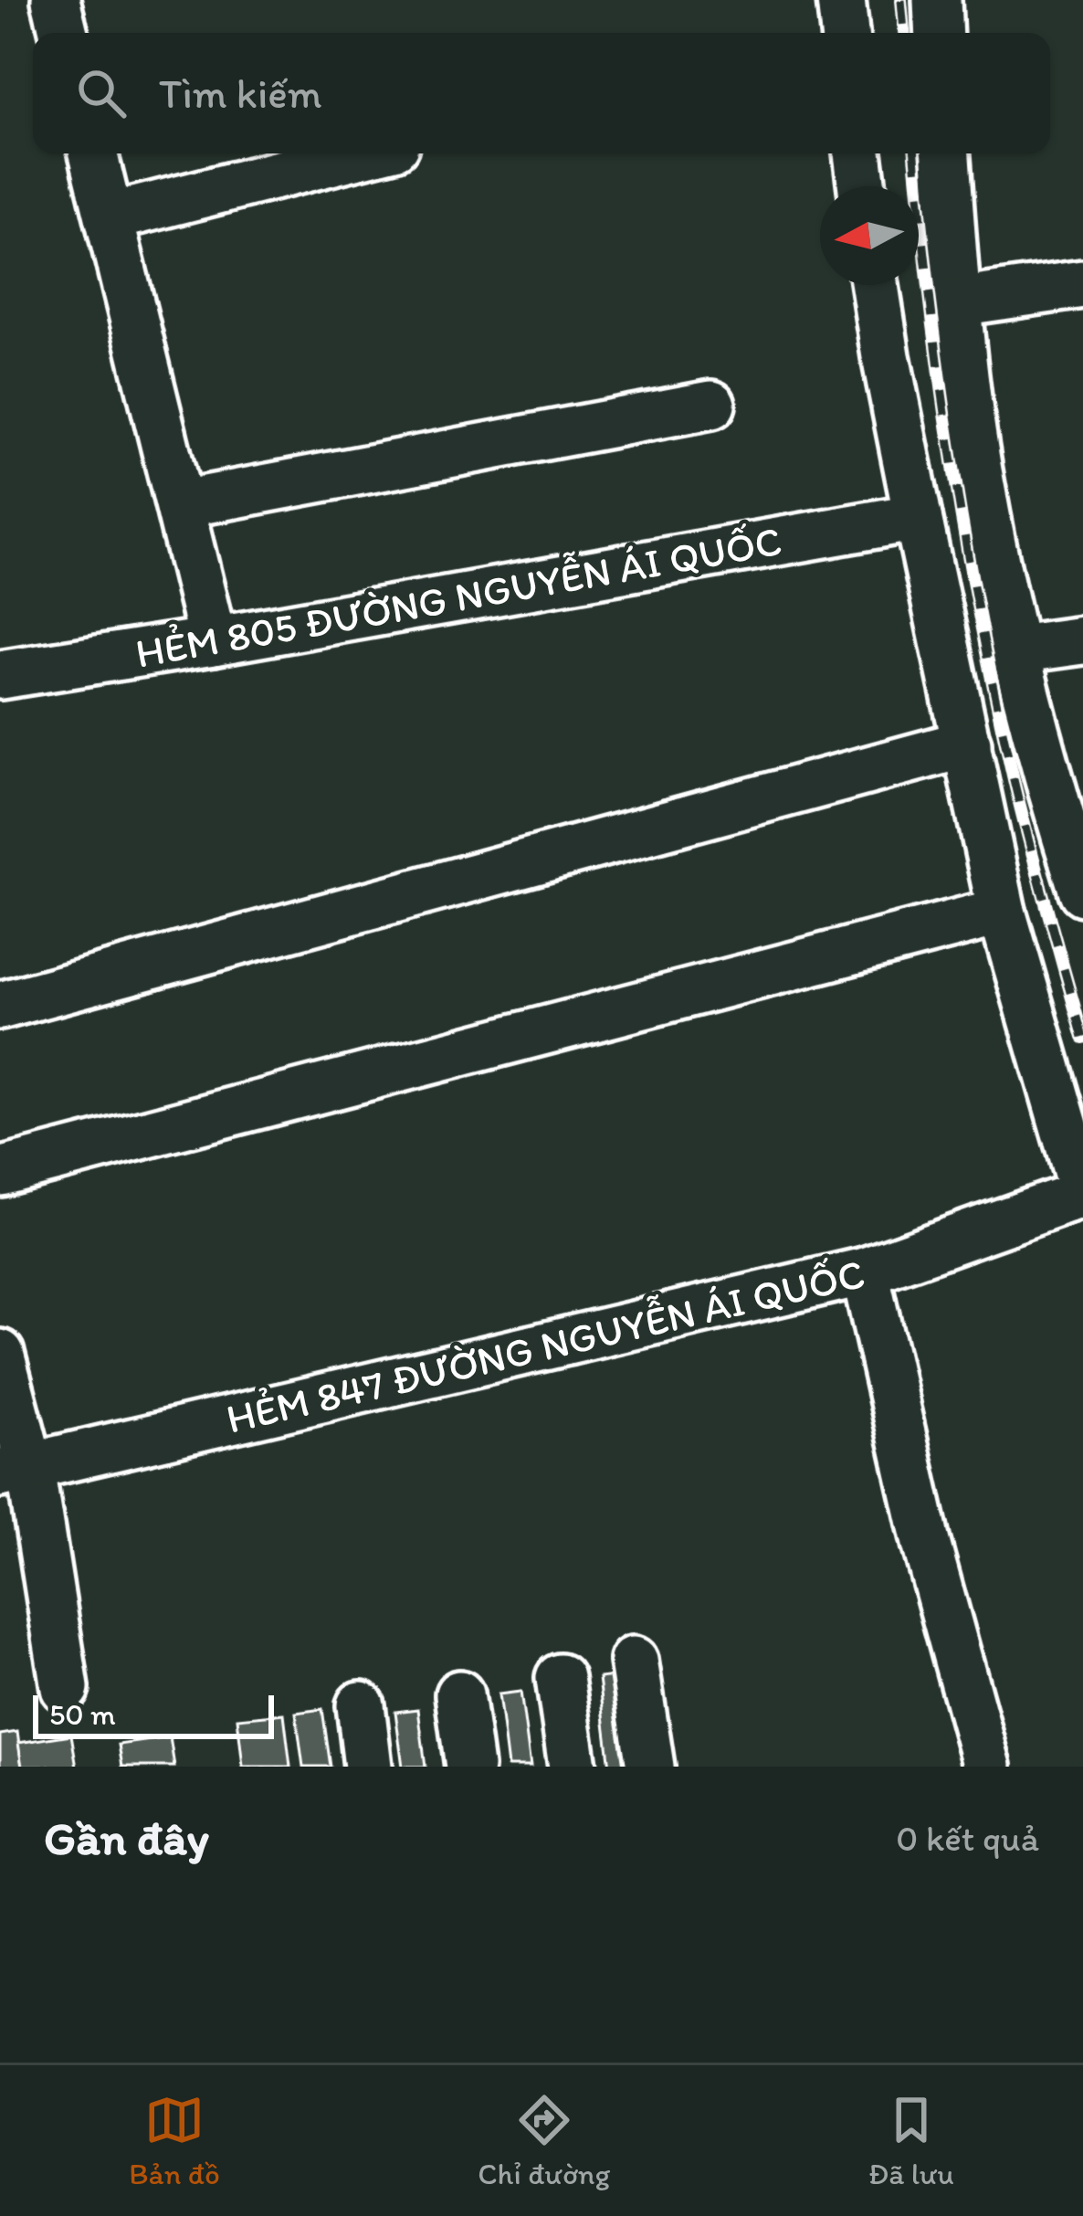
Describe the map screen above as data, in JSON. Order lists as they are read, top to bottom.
{
  "streets": {
    "street": ["HẺM 805 ĐƯỜNG NGUYỄN ÁI QUỐC", "HẺM 847 ĐƯỜNG NGUYỄN ÁI QUỐC"]
  },
  "scale_bar": "50 m",
  "north": "left",
  "page": {
    "search": "Tìm kiếm",
    "scale": "50 m",
    "heading": ["Gần đây", "0 kết quả"],
    "nav": ["Bản đồ", "Chỉ đường", "Đã lưu"]
  }
}
